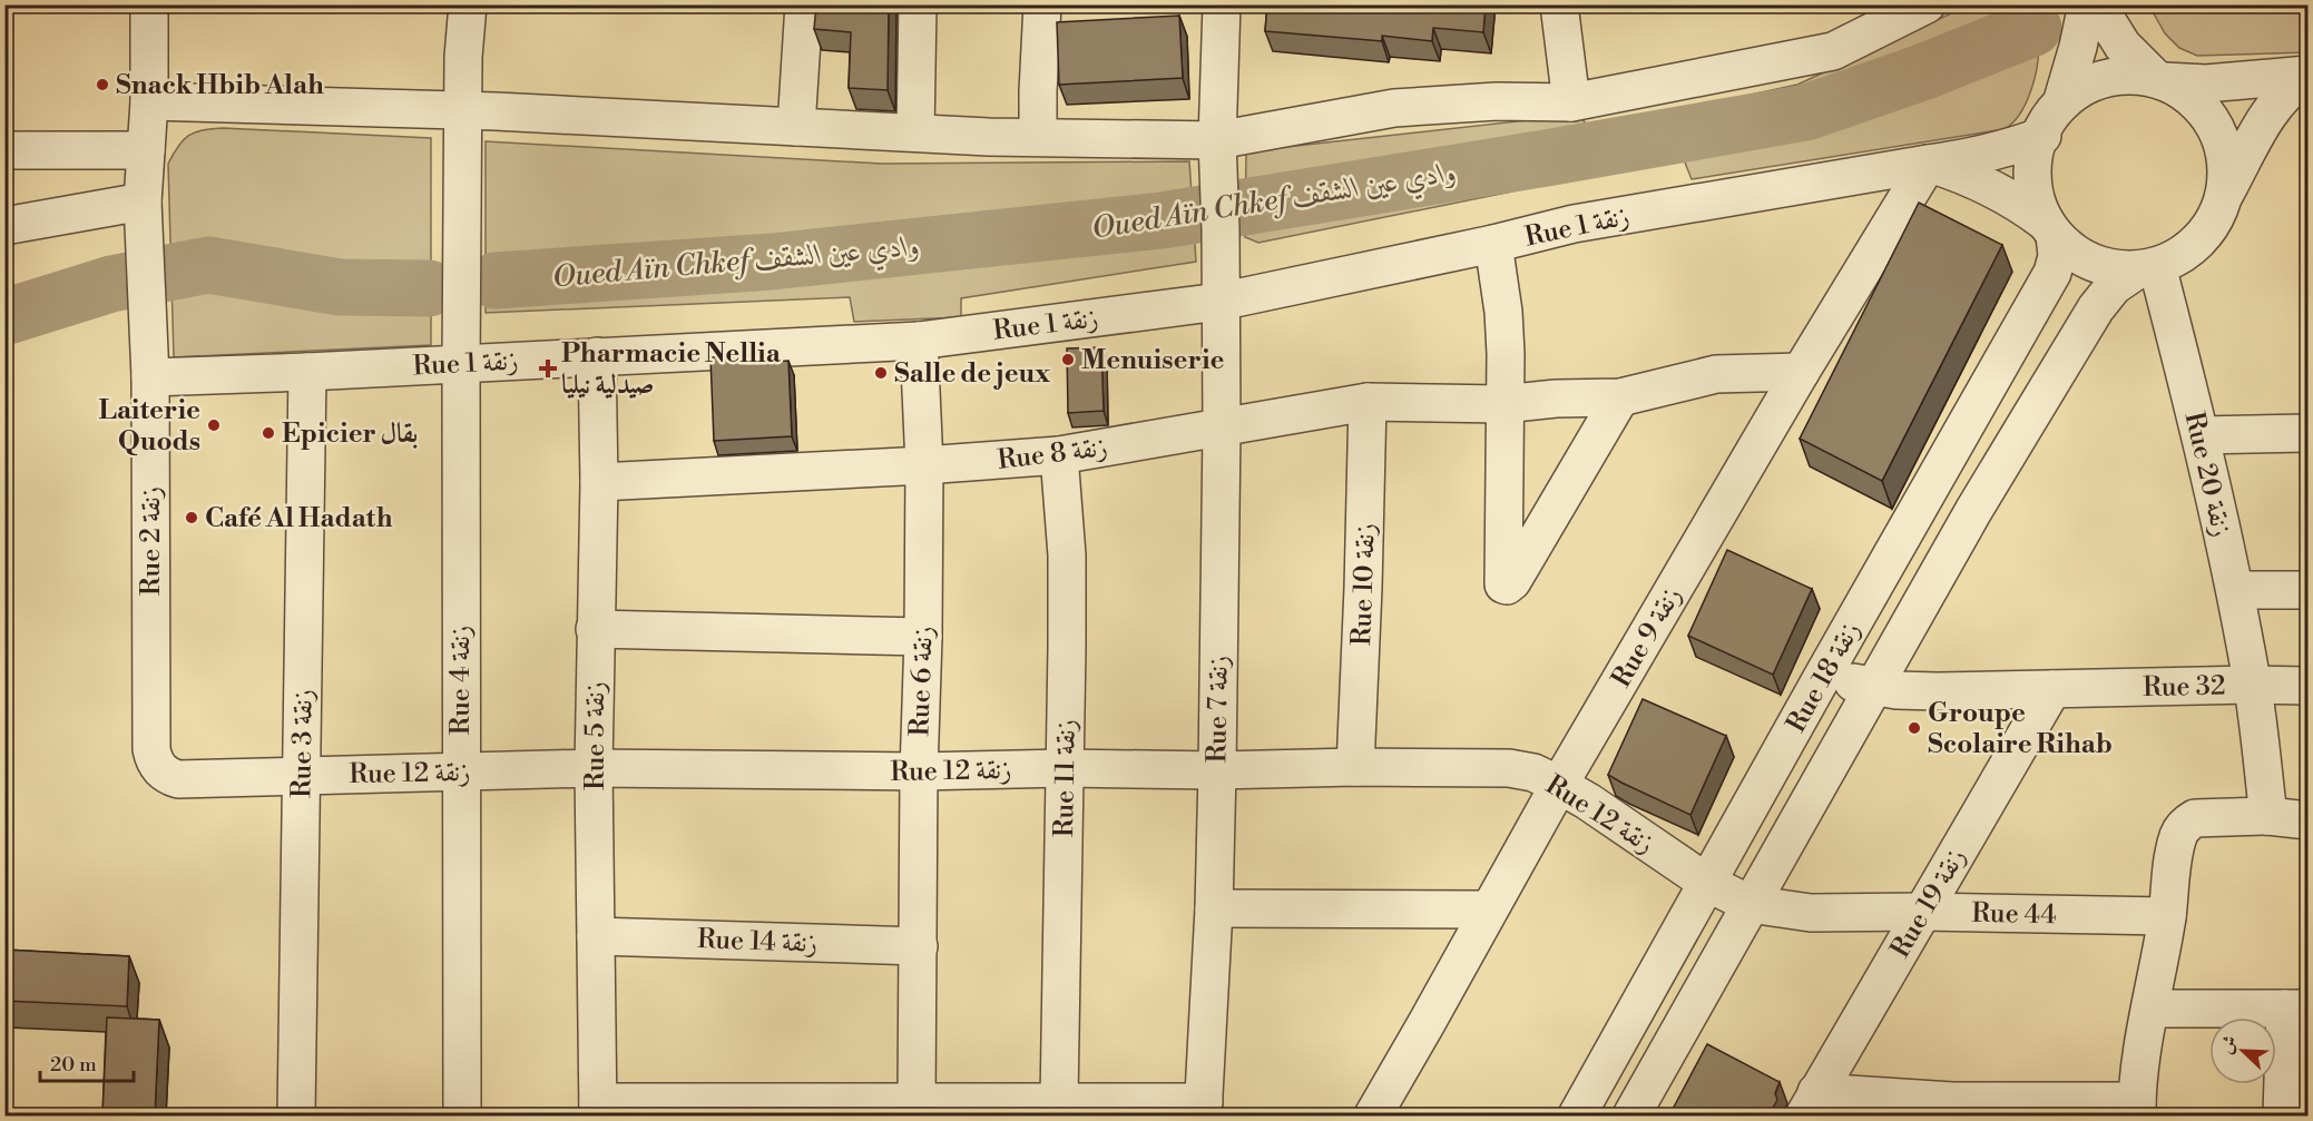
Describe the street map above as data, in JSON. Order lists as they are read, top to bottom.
{
  "streets": {
    "street": [
      "Rue 1 زنقة",
      "Rue 8 زنقة",
      "Rue 20 زنقة",
      "Rue 2 زنقة",
      "Rue 10 زنقة",
      "Rue 9 زنقة",
      "Rue 18 زنقة",
      "Rue 4 زنقة",
      "Rue 6 زنقة",
      "Rue 32",
      "Rue 7 زنقة",
      "Rue 5 زنقة",
      "Rue 3 زنقة",
      "Rue 12 زنقة",
      "Rue 11 زنقة",
      "Rue 19 زنقة",
      "Rue 44",
      "Rue 14 زنقة"
    ]
  },
  "crossings": [
    ["Rue 1 زنقة", "Rue 20 زنقة"],
    ["Rue 1 زنقة", "Rue 2 زنقة"],
    ["Rue 1 زنقة", "Rue 9 زنقة"],
    ["Rue 1 زنقة", "Rue 18 زنقة"],
    ["Rue 1 زنقة", "Rue 4 زنقة"],
    ["Rue 1 زنقة", "Rue 6 زنقة"],
    ["Rue 1 زنقة", "Rue 7 زنقة"],
    ["Rue 1 زنقة", "Rue 5 زنقة"],
    ["Rue 1 زنقة", "Rue 3 زنقة"],
    ["Rue 8 زنقة", "Rue 10 زنقة"],
    ["Rue 8 زنقة", "Rue 9 زنقة"],
    ["Rue 8 زنقة", "Rue 6 زنقة"],
    ["Rue 8 زنقة", "Rue 7 زنقة"],
    ["Rue 8 زنقة", "Rue 5 زنقة"],
    ["Rue 8 زنقة", "Rue 11 زنقة"],
    ["Rue 20 زنقة", "Rue 18 زنقة"],
    ["Rue 20 زنقة", "Rue 32"],
    ["Rue 2 زنقة", "Rue 12 زنقة"],
    ["Rue 10 زنقة", "Rue 12 زنقة"],
    ["Rue 9 زنقة", "Rue 12 زنقة"],
    ["Rue 18 زنقة", "Rue 32"],
    ["Rue 18 زنقة", "Rue 12 زنقة"],
    ["Rue 18 زنقة", "Rue 44"],
    ["Rue 4 زنقة", "Rue 12 زنقة"],
    ["Rue 6 زنقة", "Rue 12 زنقة"],
    ["Rue 6 زنقة", "Rue 14 زنقة"],
    ["Rue 32", "Rue 19 زنقة"],
    ["Rue 7 زنقة", "Rue 12 زنقة"],
    ["Rue 5 زنقة", "Rue 12 زنقة"],
    ["Rue 5 زنقة", "Rue 14 زنقة"],
    ["Rue 3 زنقة", "Rue 12 زنقة"],
    ["Rue 12 زنقة", "Rue 11 زنقة"],
    ["Rue 12 زنقة", "Rue 44"],
    ["Rue 19 زنقة", "Rue 44"]
  ],
  "water": ["Oued Aïn Chkef وادي عين الشقف"],
  "places": {
    "other": [
      "Snack Hbib Alah",
      "Menuiserie",
      "Salle de jeux",
      "Laiterie Quods",
      "Epicier بقال",
      "Café Al Hadath",
      "Groupe Scolaire Rihab"
    ],
    "health": ["Pharmacie Nellia صيدلية نيليا"]
  },
  "scale_bar": "20 m",
  "north": "top left"
}
